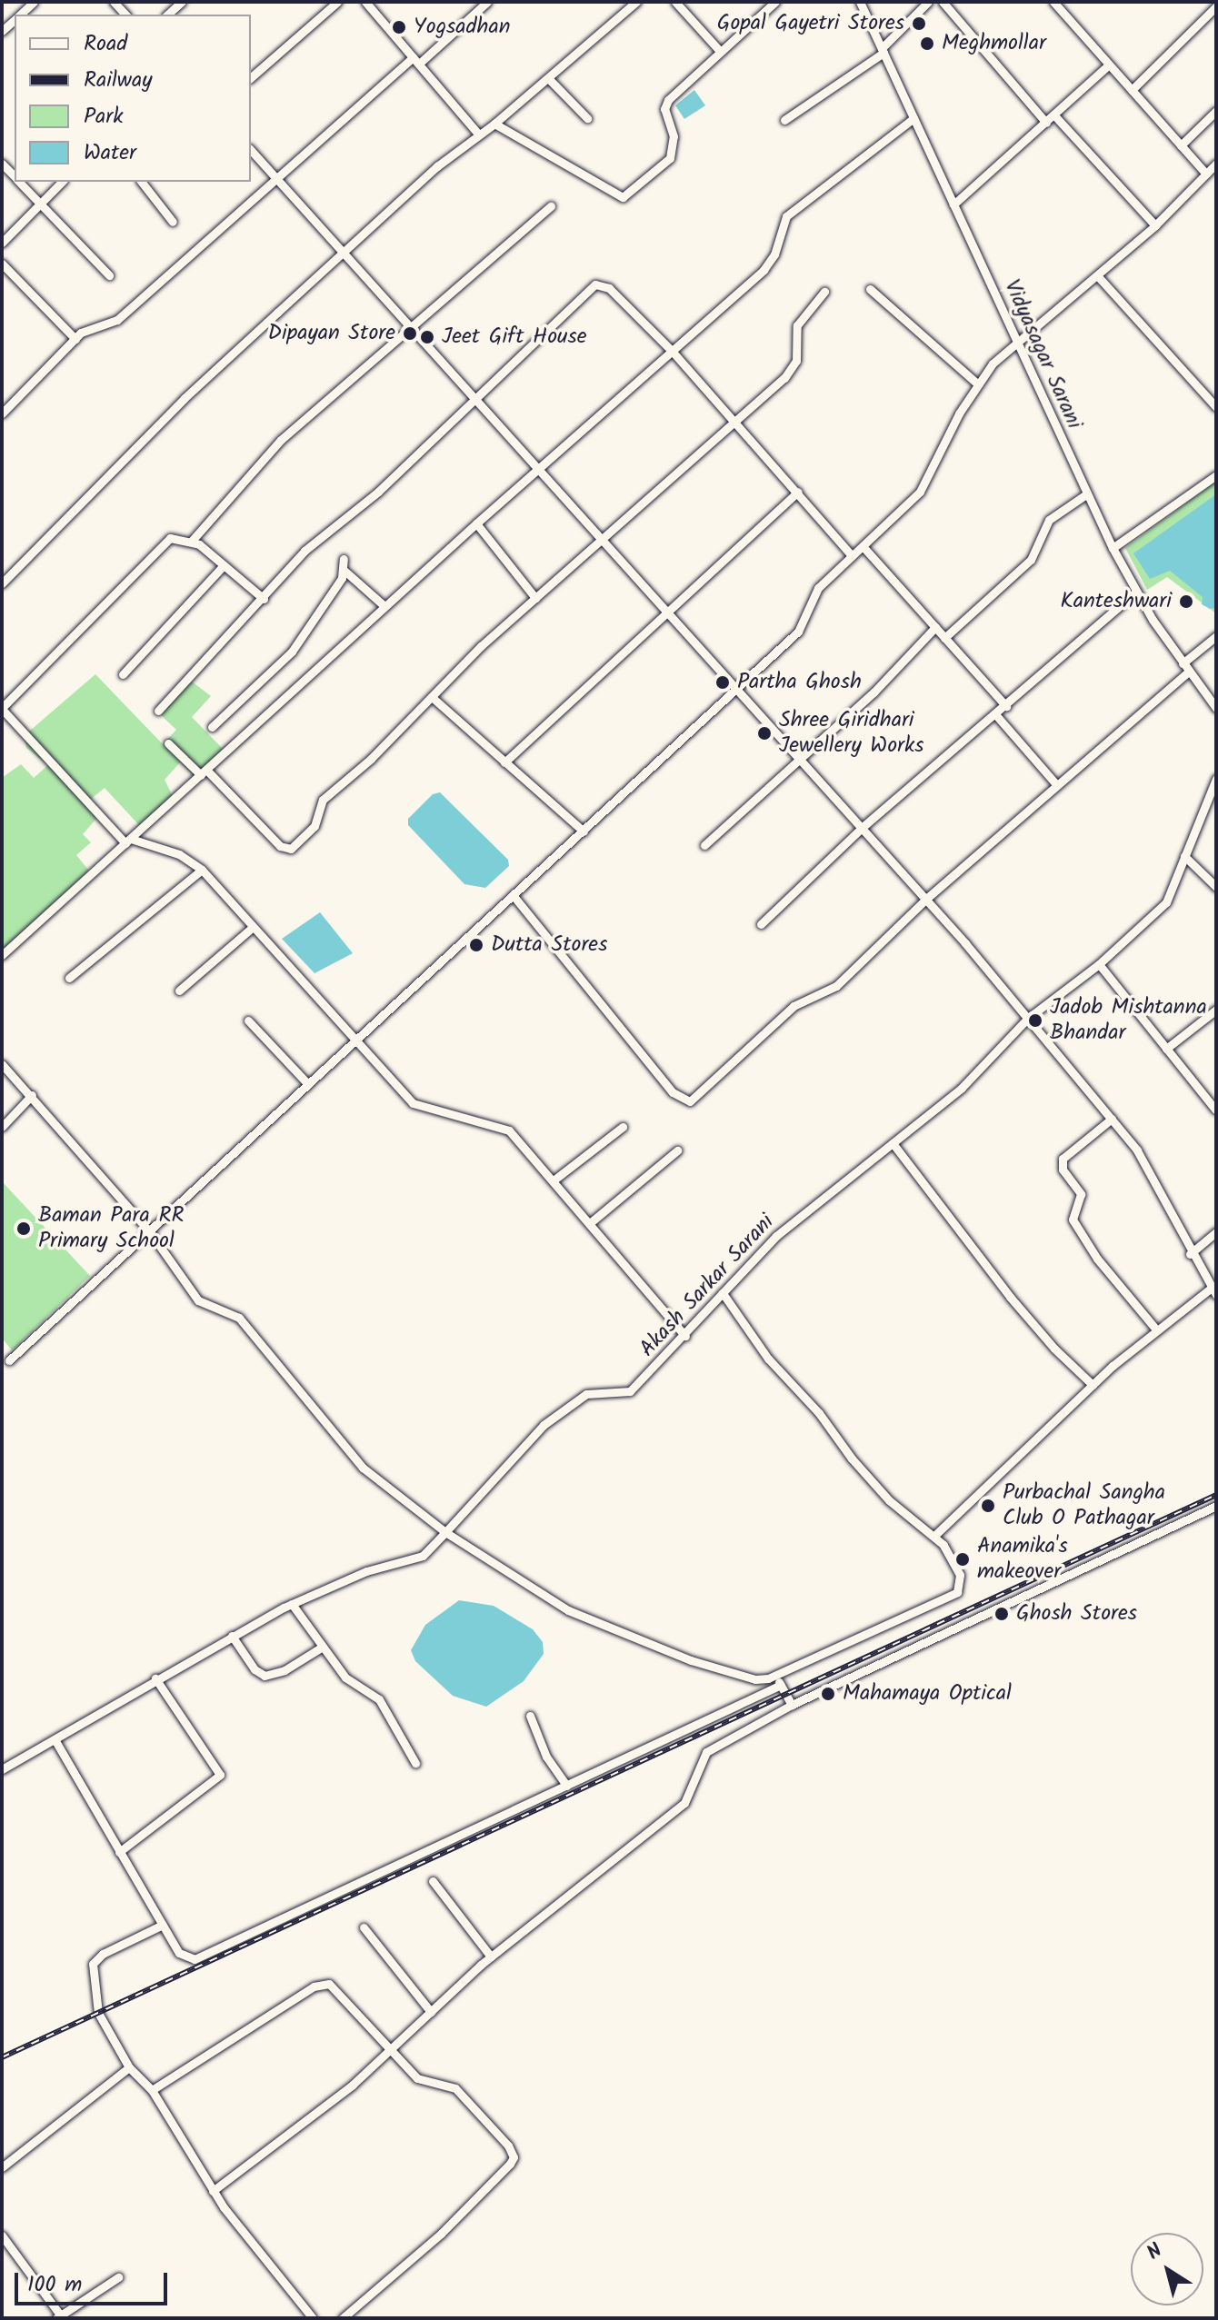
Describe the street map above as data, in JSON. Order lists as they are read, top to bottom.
{
  "streets": {
    "street": ["Vidyasagar Sarani", "Akash Sarkar Sarani"]
  },
  "places": [
    "Gopal Gayetri Stores",
    "Yogsadhan",
    "Meghmollar",
    "Dipayan Store",
    "Jeet Gift House",
    "Kanteshwari",
    "Partha Ghosh",
    "Shree Giridhari Jewellery Works",
    "Dutta Stores",
    "Jadob Mishtanna Bhandar",
    "Baman Para RR Primary School",
    "Purbachal Sangha Club O Pathagar",
    "Anamika's makeover",
    "Ghosh Stores",
    "Mahamaya Optical"
  ],
  "legend": [
    "Road",
    "Railway",
    "Park",
    "Water"
  ],
  "scale_bar": "100 m",
  "north": "top left"
}
